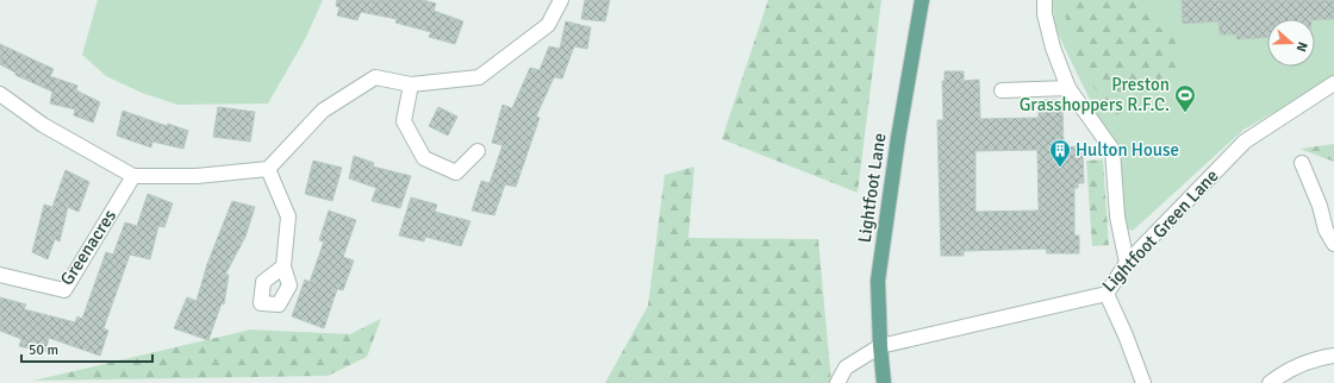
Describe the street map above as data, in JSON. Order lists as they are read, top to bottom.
{
  "streets": {
    "main road": ["Lightfoot Lane"],
    "street": ["Lightfoot Green Lane", "Greenacres"]
  },
  "crossings": [
    ["Lightfoot Lane", "Lightfoot Green Lane"]
  ],
  "places": {
    "sports": ["Preston Grasshoppers R.F.C."],
    "building": ["Hulton House"]
  },
  "scale_bar": "50 m",
  "north": "right"
}
